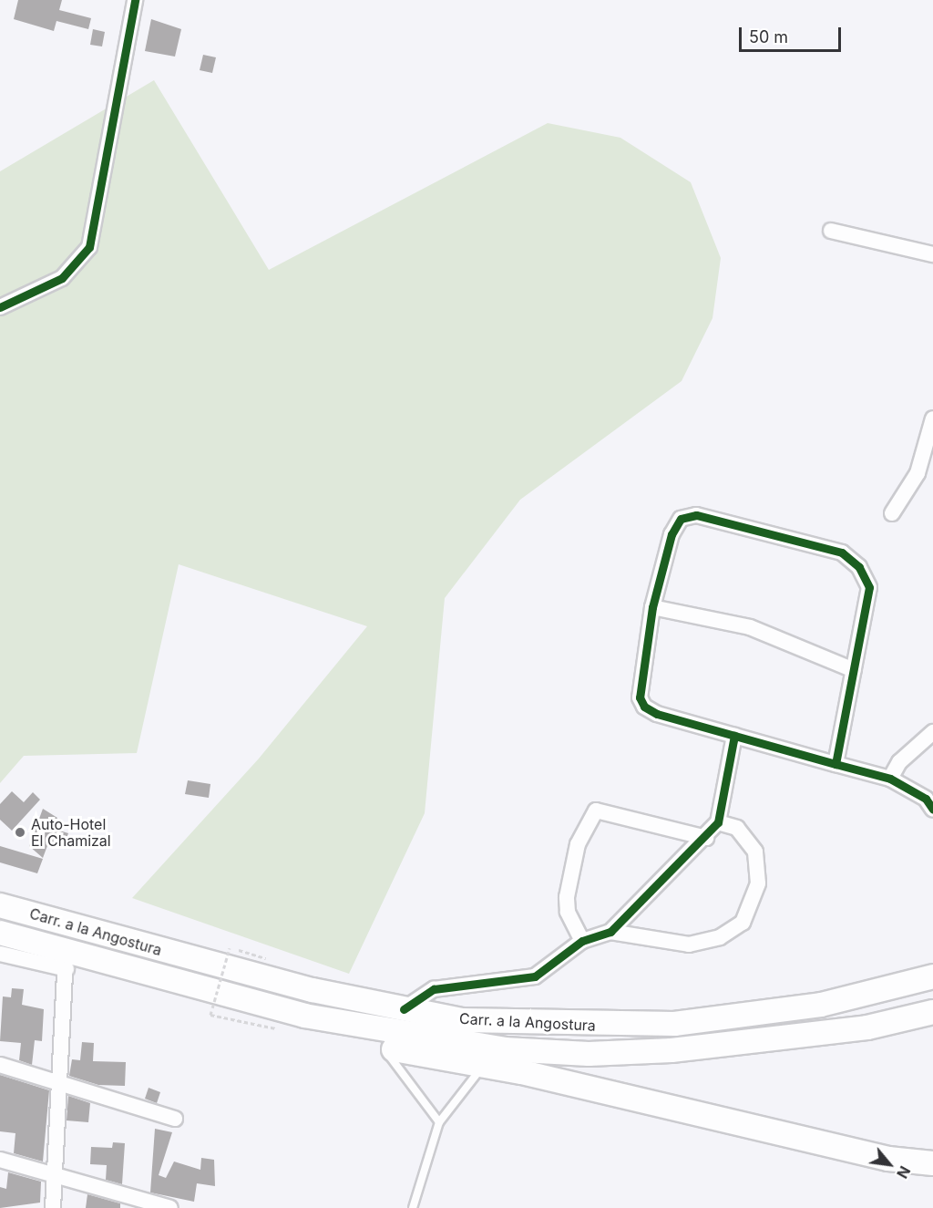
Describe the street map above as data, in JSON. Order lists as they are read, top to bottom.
{
  "streets": {
    "main road": ["Carr. a la Angostura"]
  },
  "places": ["Auto-Hotel El Chamizal"],
  "scale_bar": "50 m",
  "north": "bottom right"
}
